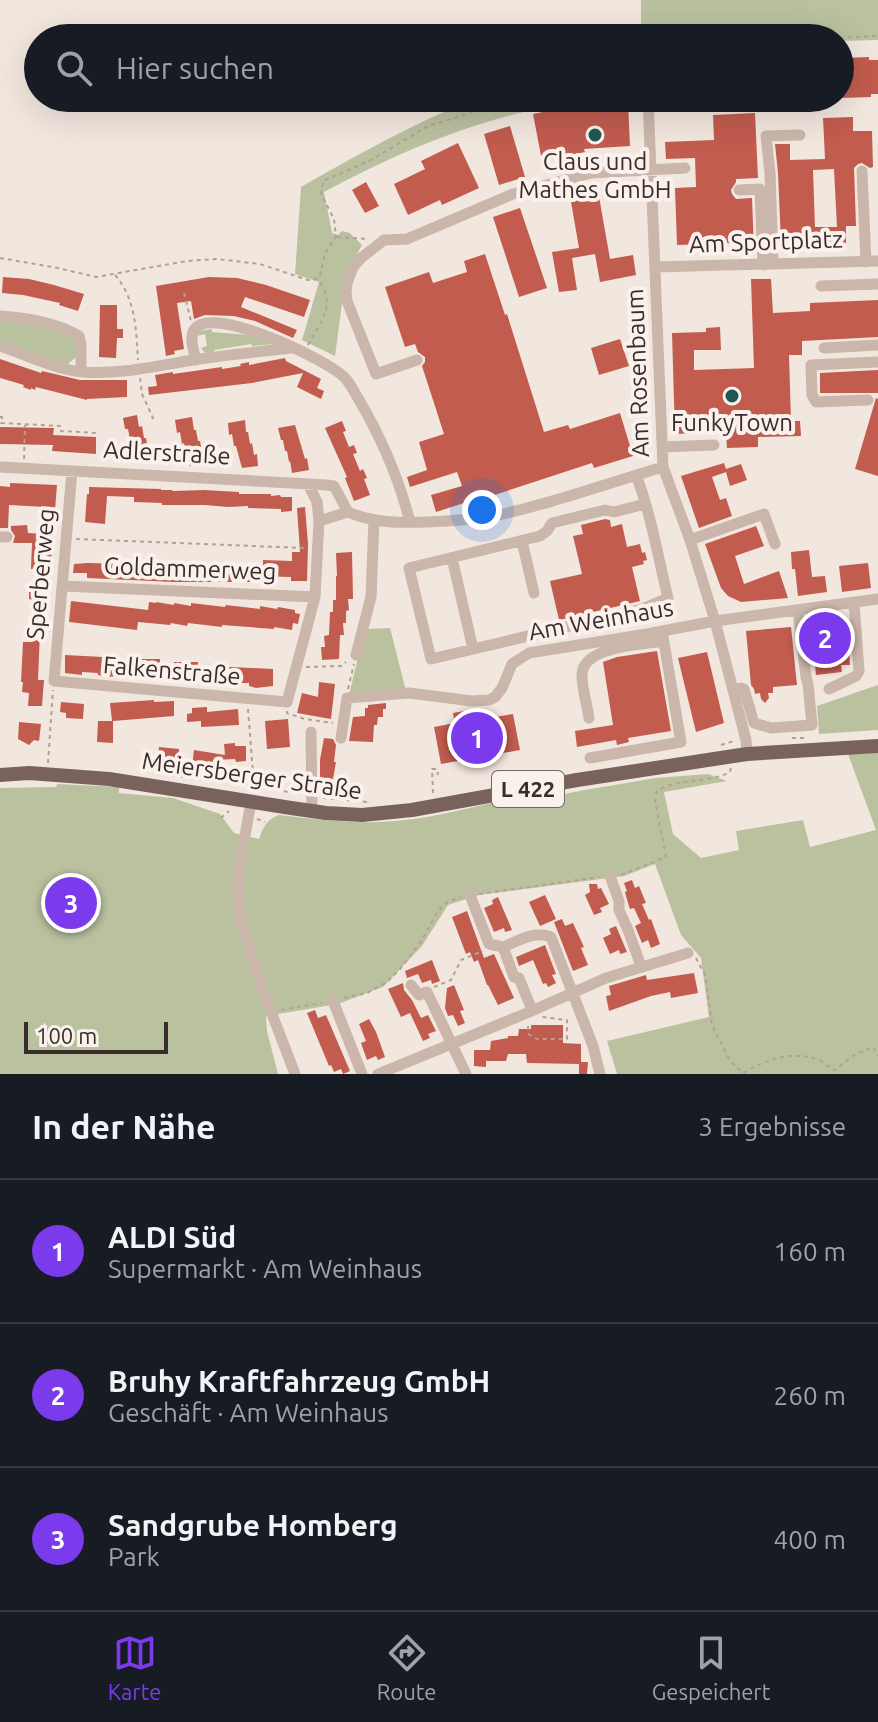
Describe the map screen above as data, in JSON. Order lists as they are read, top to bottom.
{
  "streets": {
    "main road": ["Meiersberger Straße", "L 422"],
    "street": [
      "Am Sportplatz",
      "Am Rosenbaum",
      "Adlerstraße",
      "Goldammerweg",
      "Sperberweg",
      "Am Weinhaus",
      "Falkenstraße"
    ]
  },
  "crossings": [
    ["Am Sportplatz", "Am Rosenbaum"],
    ["Am Rosenbaum", "Am Weinhaus"],
    ["Am Rosenbaum", "Meiersberger Straße"],
    ["Adlerstraße", "Sperberweg"],
    ["Goldammerweg", "Sperberweg"],
    ["Sperberweg", "Falkenstraße"]
  ],
  "places": ["Claus und Mathes GmbH", "FunkyTown"],
  "scale_bar": "100 m",
  "page": {
    "search": "Hier suchen",
    "pins": ["2", "1", "3"],
    "scale": "100 m",
    "heading": ["In der Nähe", "3 Ergebnisse"],
    "list": [
      {
        "mark": "1",
        "name": "ALDI Süd",
        "note": "Supermarkt · Am Weinhaus",
        "value": "160 m"
      },
      {
        "mark": "2",
        "name": "Bruhy Kraftfahrzeug GmbH",
        "note": "Geschäft · Am Weinhaus",
        "value": "260 m"
      },
      {
        "mark": "3",
        "name": "Sandgrube Homberg",
        "note": "Park",
        "value": "400 m"
      }
    ],
    "nav": ["Karte", "Route", "Gespeichert"]
  }
}
